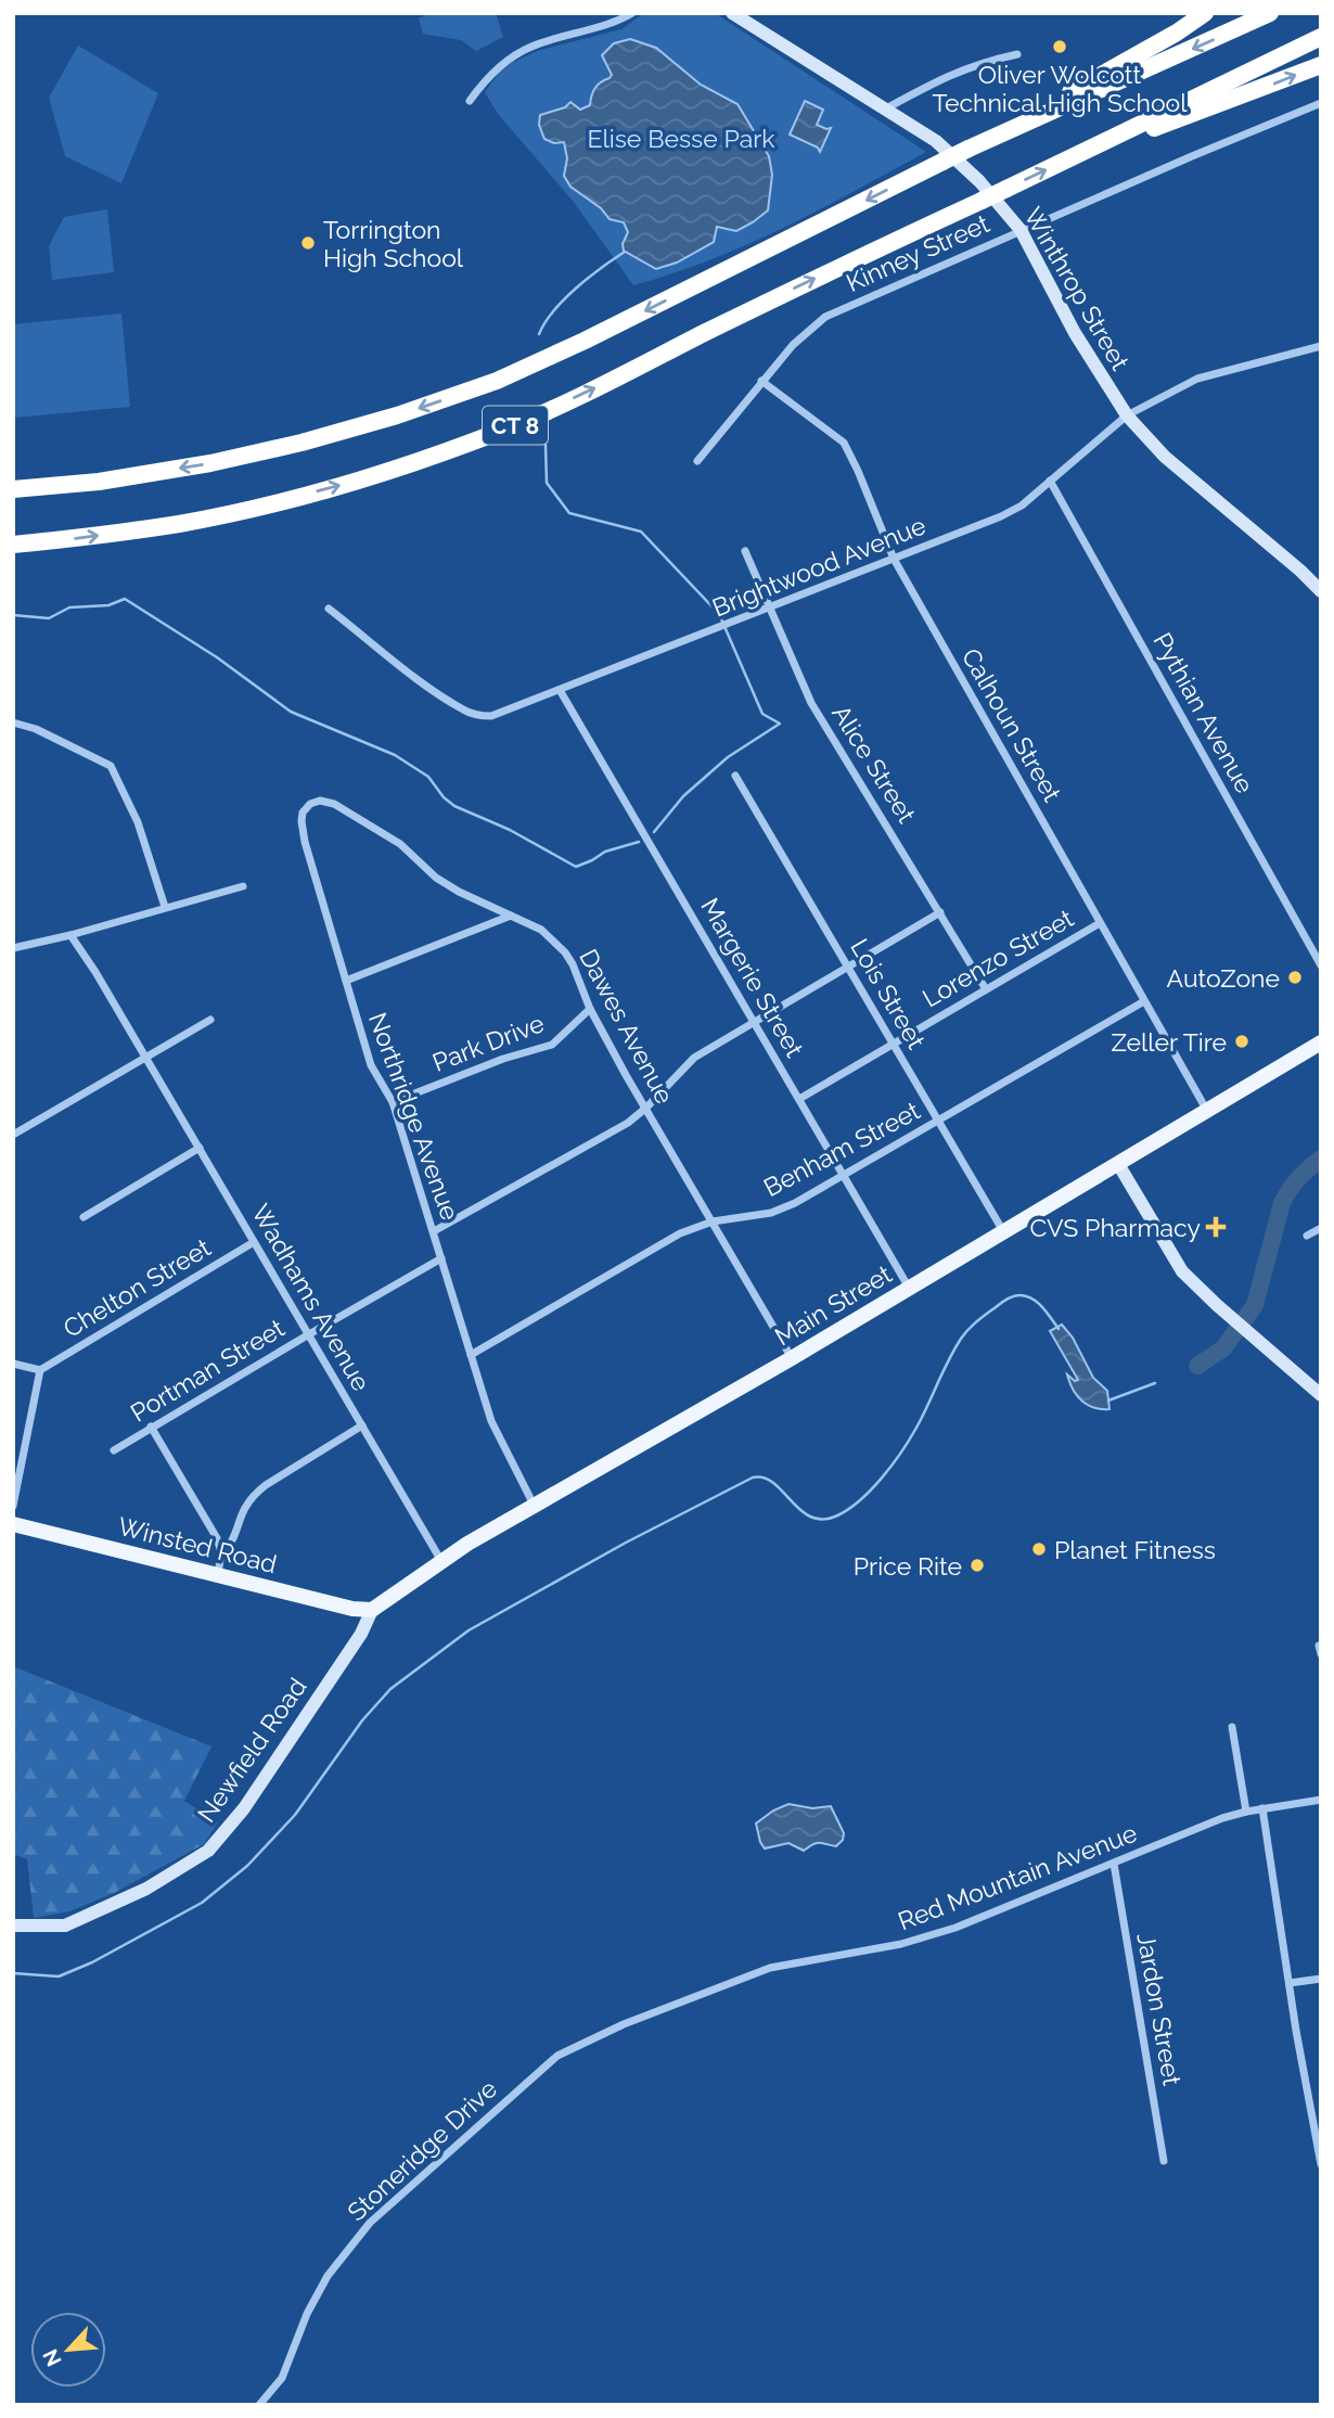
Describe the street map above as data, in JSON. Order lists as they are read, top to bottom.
{
  "streets": {
    "highway": ["CT 8"],
    "main road": ["Main Street", "Winsted Road"],
    "street": [
      "Kinney Street",
      "Winthrop Street",
      "Brightwood Avenue",
      "Pythian Avenue",
      "Calhoun Street",
      "Alice Street",
      "Lorenzo Street",
      "Margerie Street",
      "Lois Street",
      "Dawes Avenue",
      "Park Drive",
      "Northridge Avenue",
      "Benham Street",
      "Chelton Street",
      "Wadhams Avenue",
      "Portman Street",
      "Newfield Road",
      "Red Mountain Avenue",
      "Jardon Street",
      "Stoneridge Drive"
    ]
  },
  "crossings": [
    ["Kinney Street", "Winthrop Street"],
    ["Kinney Street", "Calhoun Street"],
    ["Winthrop Street", "Brightwood Avenue"],
    ["Brightwood Avenue", "Pythian Avenue"],
    ["Brightwood Avenue", "Calhoun Street"],
    ["Brightwood Avenue", "Alice Street"],
    ["Brightwood Avenue", "Margerie Street"],
    ["Calhoun Street", "Lorenzo Street"],
    ["Calhoun Street", "Benham Street"],
    ["Calhoun Street", "Main Street"],
    ["Alice Street", "Lorenzo Street"],
    ["Lorenzo Street", "Margerie Street"],
    ["Lorenzo Street", "Lois Street"],
    ["Margerie Street", "Benham Street"],
    ["Margerie Street", "Main Street"],
    ["Lois Street", "Benham Street"],
    ["Lois Street", "Main Street"],
    ["Dawes Avenue", "Park Drive"],
    ["Dawes Avenue", "Northridge Avenue"],
    ["Dawes Avenue", "Benham Street"],
    ["Dawes Avenue", "Main Street"],
    ["Park Drive", "Northridge Avenue"],
    ["Northridge Avenue", "Benham Street"],
    ["Northridge Avenue", "Main Street"],
    ["Northridge Avenue", "Portman Street"],
    ["Chelton Street", "Wadhams Avenue"],
    ["Wadhams Avenue", "Main Street"],
    ["Wadhams Avenue", "Portman Street"],
    ["Main Street", "Winsted Road"],
    ["Main Street", "Newfield Road"],
    ["Winsted Road", "Newfield Road"],
    ["Red Mountain Avenue", "Jardon Street"],
    ["Red Mountain Avenue", "Stoneridge Drive"]
  ],
  "parks": ["Elise Besse Park"],
  "places": {
    "other": [
      "Oliver Wolcott Technical High School",
      "Torrington High School",
      "AutoZone",
      "Zeller Tire",
      "Planet Fitness",
      "Price Rite"
    ],
    "health": ["CVS Pharmacy"]
  },
  "north": "bottom left"
}
